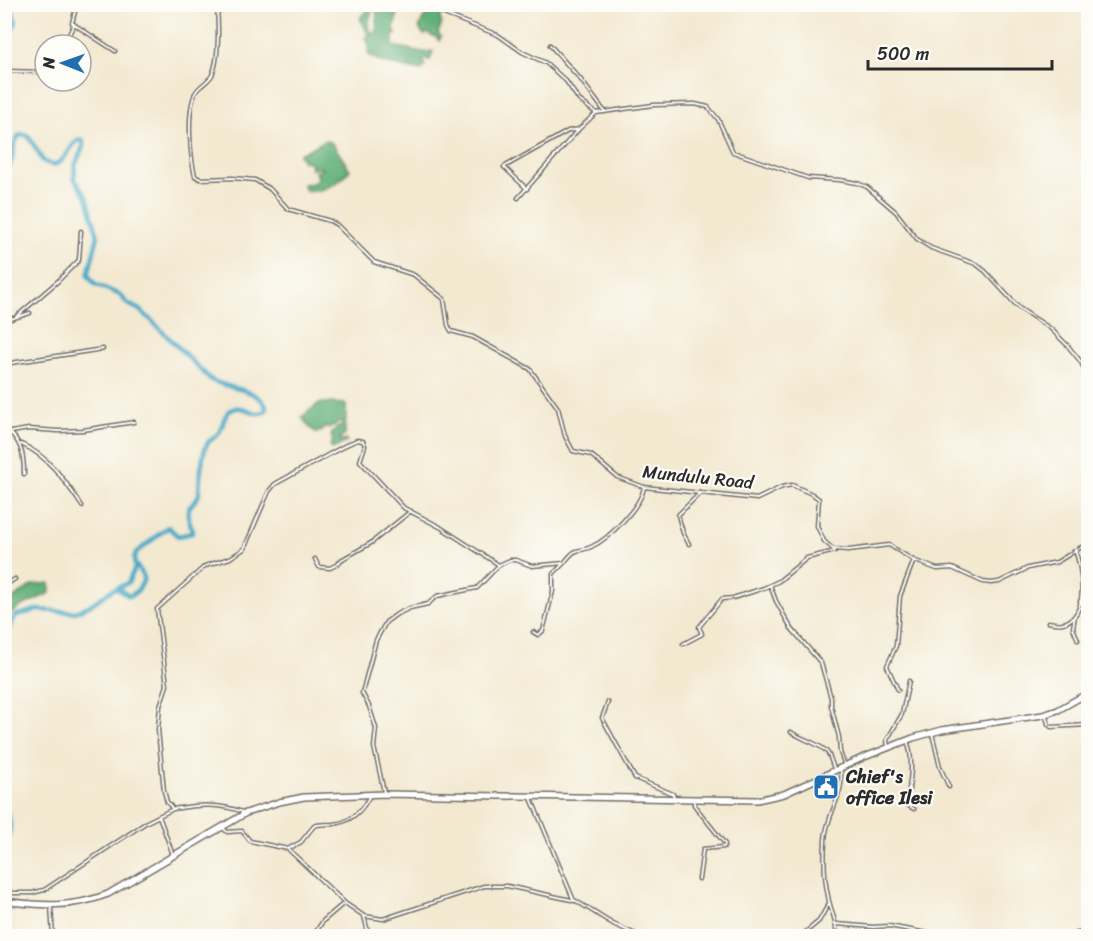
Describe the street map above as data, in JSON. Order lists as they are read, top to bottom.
{
  "streets": {
    "street": ["Mundulu Road"]
  },
  "places": {
    "public building": ["Chief's office Ilesi"]
  },
  "scale_bar": "500 m",
  "north": "left"
}
